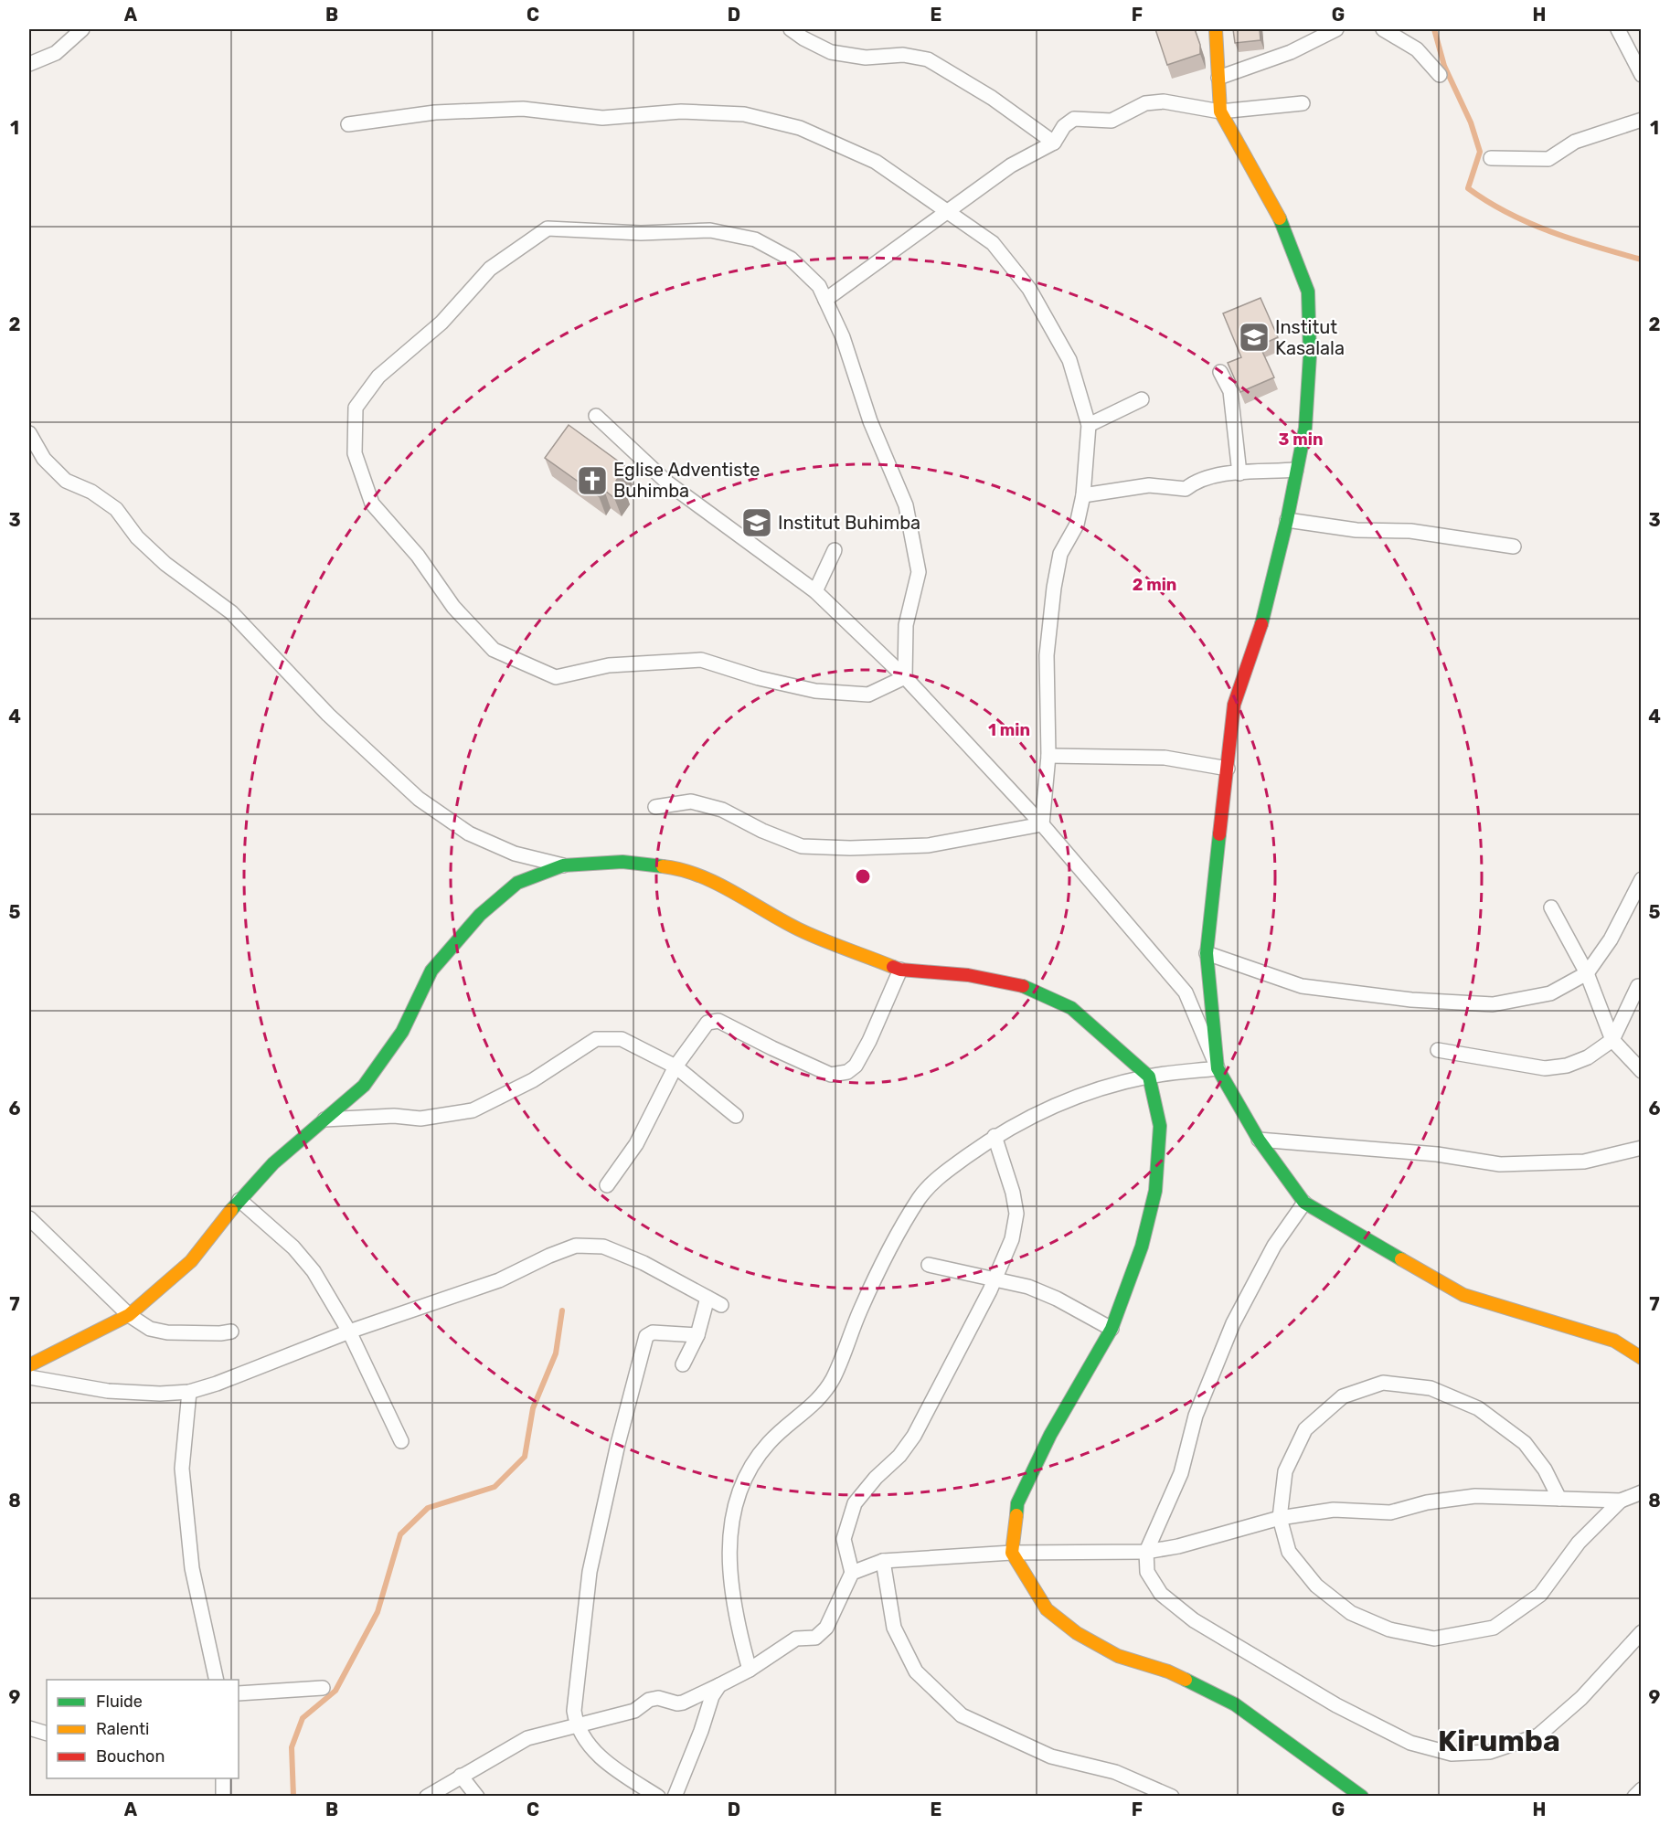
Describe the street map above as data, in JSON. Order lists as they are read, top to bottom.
{
  "districts": ["Kirumba"],
  "places": {
    "school or university": ["Institut Kasalala", "Institut Buhimba"],
    "church": ["Eglise Adventiste Buhimba"]
  },
  "legend": ["Fluide", "Ralenti", "Bouchon"],
  "grid": {
    "columns": [
      "A",
      "B",
      "C",
      "D",
      "E",
      "F",
      "G",
      "H"
    ],
    "rows": [
      "1",
      "2",
      "3",
      "4",
      "5",
      "6",
      "7",
      "8",
      "9"
    ]
  },
  "rings": ["3 min", "2 min", "1 min"]
}
